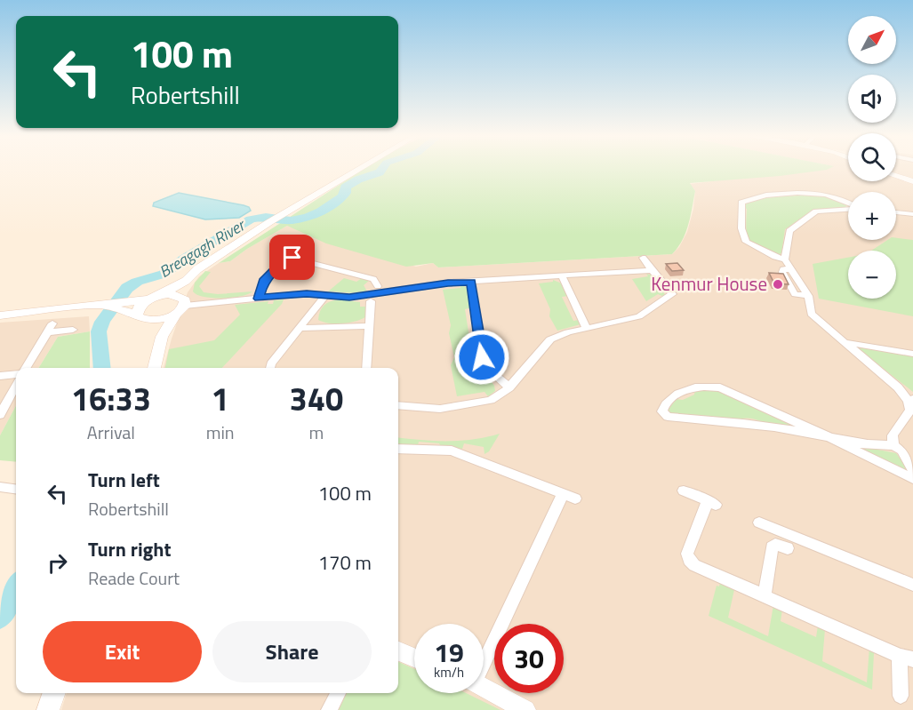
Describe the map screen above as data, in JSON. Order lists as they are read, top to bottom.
{
  "water": ["Breagagh River"],
  "places": ["Kenmur House"],
  "north": "top right",
  "page": {
    "map_buttons": ["+", "−"],
    "turn": ["100 m", "Robertshill"],
    "eta": [
      "16:33",
      "Arrival",
      "1",
      "min",
      "340",
      "m"
    ],
    "list": [
      {
        "name": "Turn left",
        "note": "Robertshill",
        "value": "100 m"
      },
      {
        "name": "Turn right",
        "note": "Reade Court",
        "value": "170 m"
      }
    ],
    "buttons": ["Exit", "Share"],
    "speed": "19 km/h",
    "limit": "30"
  }
}
